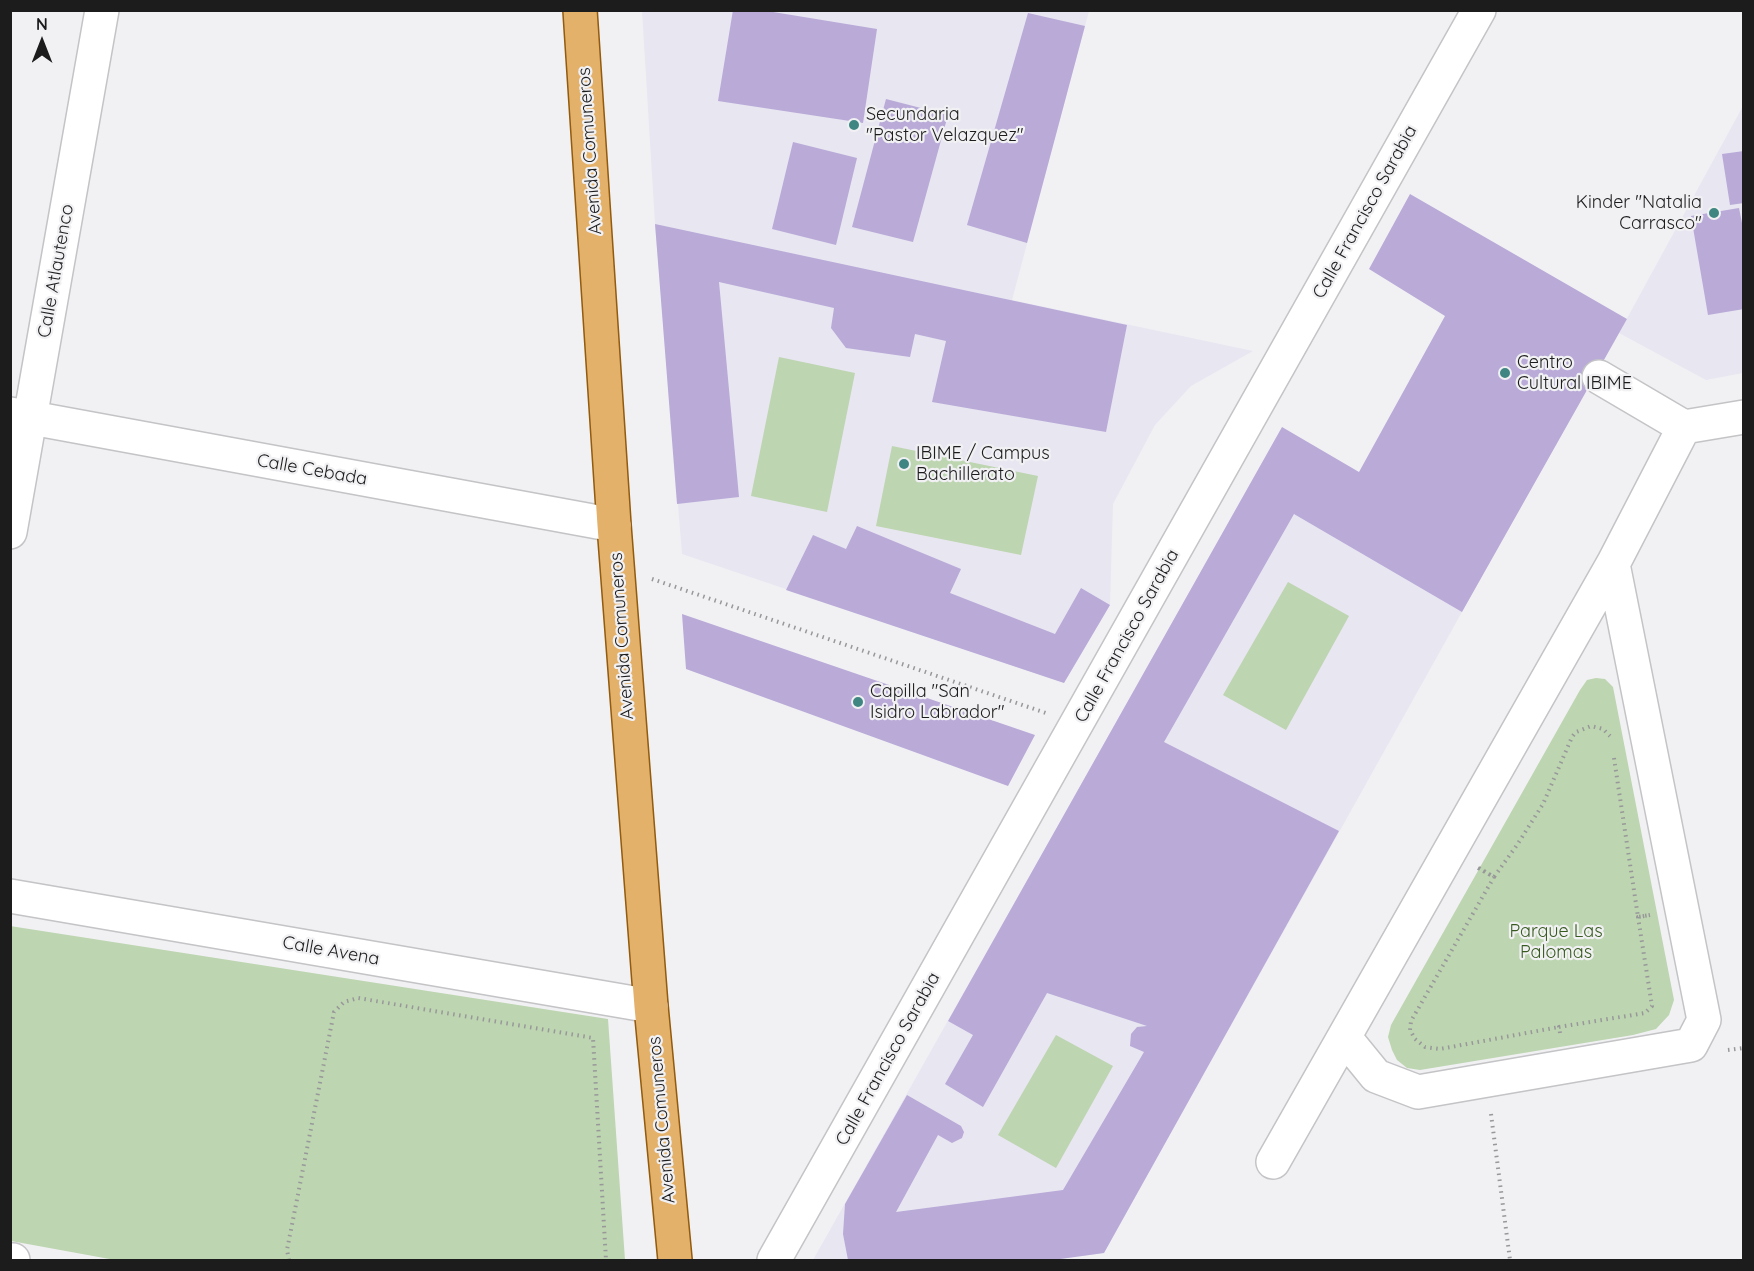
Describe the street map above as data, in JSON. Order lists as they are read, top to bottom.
{
  "streets": {
    "main road": ["Avenida Comuneros"],
    "street": [
      "Calle Francisco Sarabia",
      "Calle Atlautenco",
      "Calle Cebada",
      "Calle Avena"
    ]
  },
  "crossings": [
    ["Avenida Comuneros", "Calle Cebada"],
    ["Avenida Comuneros", "Calle Avena"],
    ["Calle Atlautenco", "Calle Cebada"]
  ],
  "parks": ["Parque Las Palomas"],
  "places": [
    "Secundaria \"Pastor Velazquez\"",
    "Kinder \"Natalia Carrasco\"",
    "Centro Cultural IBIME",
    "IBIME / Campus Bachillerato",
    "Capilla \"San Isidro Labrador\""
  ],
  "north": "top"
}
